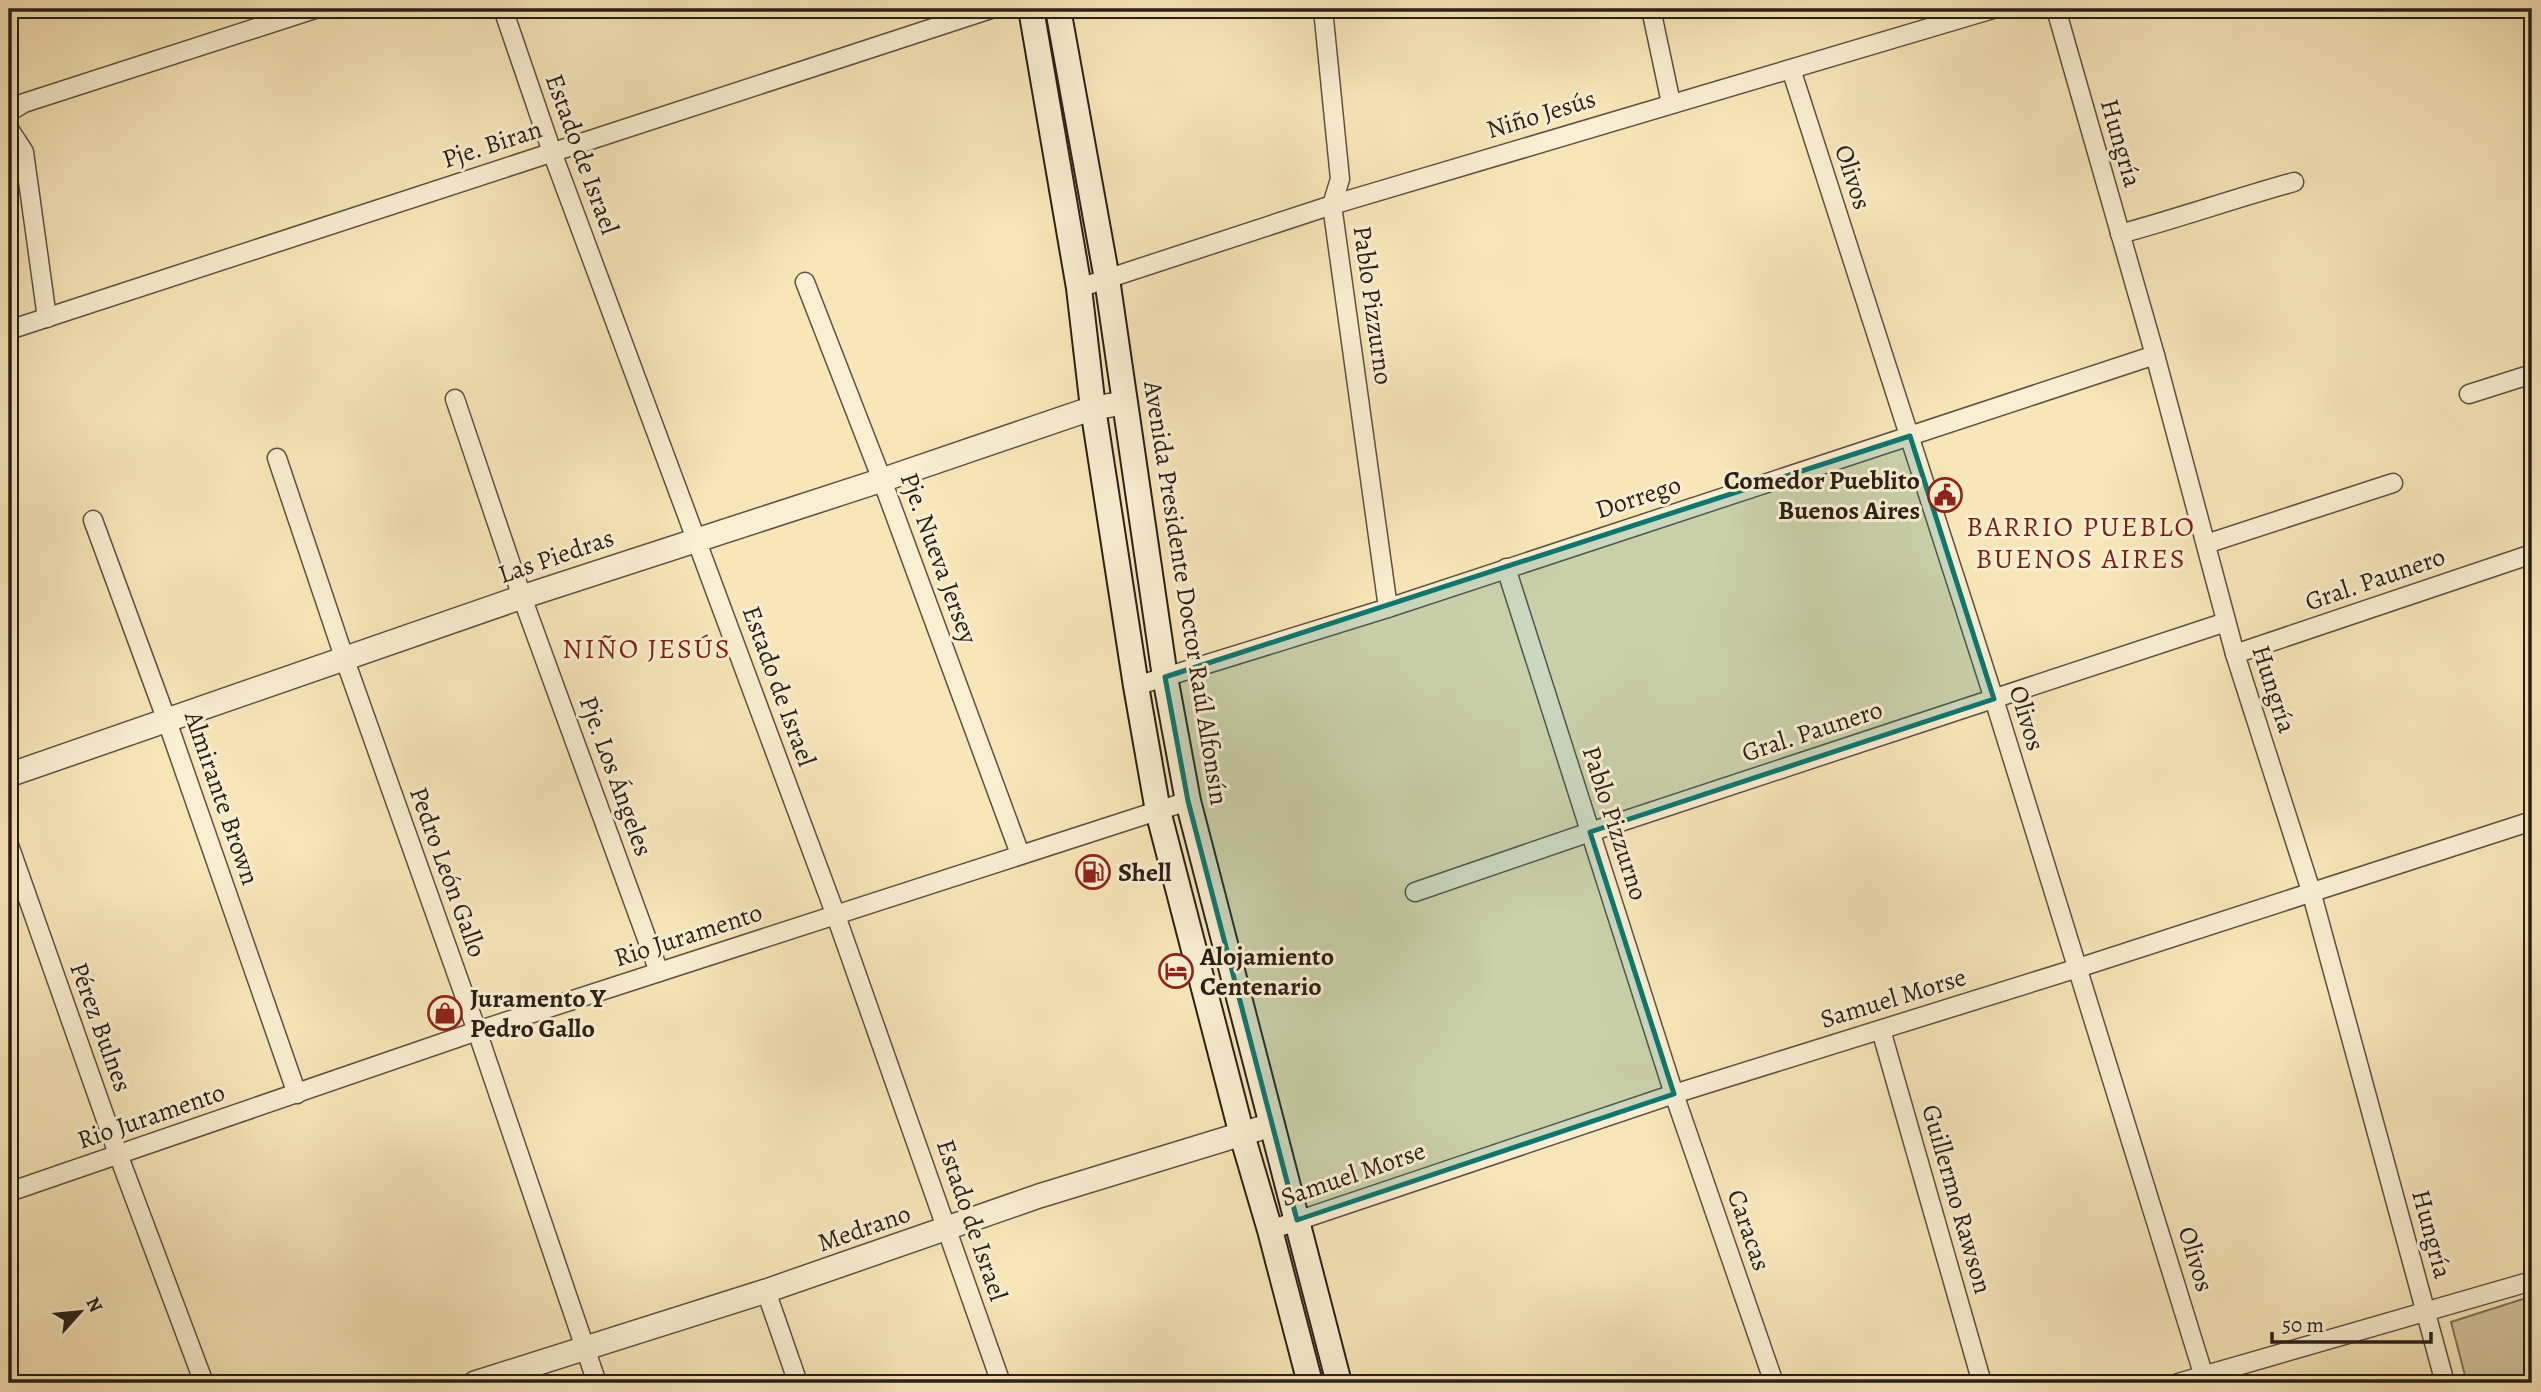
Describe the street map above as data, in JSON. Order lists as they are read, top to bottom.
{
  "streets": {
    "main road": ["Avenida Presidente Doctor Raúl Alfonsín"],
    "street": [
      "Niño Jesús",
      "Hungría",
      "Pje. Biran",
      "Estado de Israel",
      "Olivos",
      "Pablo Pizzurno",
      "Dorrego",
      "Las Piedras",
      "Pje. Nueva Jersey",
      "Gral. Paunero",
      "Pje. Los Ángeles",
      "Almirante Brown",
      "Pedro León Gallo",
      "Rio Juramento",
      "Samuel Morse",
      "Pérez Bulnes",
      "Guillermo Rawson",
      "Medrano",
      "Caracas"
    ]
  },
  "crossings": [
    ["Niño Jesús", "Olivos"],
    ["Niño Jesús", "Pablo Pizzurno"],
    ["Niño Jesús", "Avenida Presidente Doctor Raúl Alfonsín"],
    ["Hungría", "Dorrego"],
    ["Hungría", "Gral. Paunero"],
    ["Hungría", "Samuel Morse"],
    ["Pje. Biran", "Estado de Israel"],
    ["Estado de Israel", "Las Piedras"],
    ["Estado de Israel", "Rio Juramento"],
    ["Estado de Israel", "Medrano"],
    ["Olivos", "Dorrego"],
    ["Olivos", "Gral. Paunero"],
    ["Olivos", "Samuel Morse"],
    ["Pablo Pizzurno", "Dorrego"],
    ["Pablo Pizzurno", "Gral. Paunero"],
    ["Pablo Pizzurno", "Samuel Morse"],
    ["Pablo Pizzurno", "Caracas"],
    ["Dorrego", "Avenida Presidente Doctor Raúl Alfonsín"],
    ["Las Piedras", "Pje. Nueva Jersey"],
    ["Las Piedras", "Avenida Presidente Doctor Raúl Alfonsín"],
    ["Las Piedras", "Pje. Los Ángeles"],
    ["Las Piedras", "Almirante Brown"],
    ["Las Piedras", "Pedro León Gallo"],
    ["Pje. Nueva Jersey", "Rio Juramento"],
    ["Avenida Presidente Doctor Raúl Alfonsín", "Rio Juramento"],
    ["Avenida Presidente Doctor Raúl Alfonsín", "Samuel Morse"],
    ["Avenida Presidente Doctor Raúl Alfonsín", "Medrano"],
    ["Pje. Los Ángeles", "Rio Juramento"],
    ["Almirante Brown", "Rio Juramento"],
    ["Pedro León Gallo", "Rio Juramento"],
    ["Pedro León Gallo", "Medrano"],
    ["Rio Juramento", "Pérez Bulnes"],
    ["Samuel Morse", "Guillermo Rawson"],
    ["Samuel Morse", "Caracas"]
  ],
  "districts": ["BARRIO PUEBLO BUENOS AIRES", "NIÑO JESÚS"],
  "places": {
    "public building": ["Comedor Pueblito Buenos Aires"],
    "fuel station": ["Shell"],
    "hotel": ["Alojamiento Centenario"],
    "shop": ["Juramento Y Pedro Gallo"]
  },
  "scale_bar": "50 m",
  "north": "top right"
}
